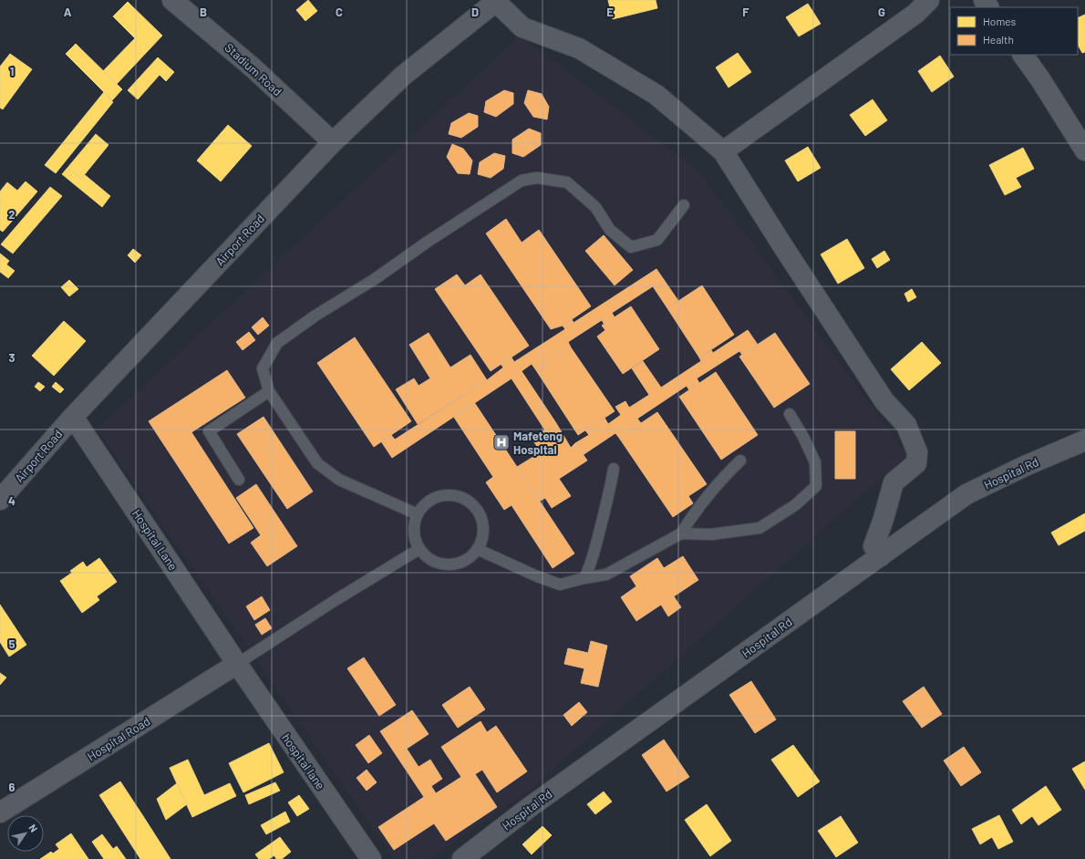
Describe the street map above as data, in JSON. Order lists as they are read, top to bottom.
{
  "streets": {
    "street": [
      "Stadium Road",
      "Airport Road",
      "Hospital Rd",
      "Hospital Lane",
      "Hospital Road",
      "hospital lane"
    ]
  },
  "crossings": [
    ["Stadium Road", "Airport Road"],
    ["Airport Road", "Hospital Lane"],
    ["Hospital Lane", "Hospital Road"],
    ["Hospital Lane", "hospital lane"],
    ["Hospital Road", "hospital lane"]
  ],
  "places": {
    "hospital": ["Mafeteng Hospital"]
  },
  "legend": ["Homes", "Health"],
  "north": "top right",
  "grid": {
    "columns": [
      "A",
      "B",
      "C",
      "D",
      "E",
      "F",
      "G"
    ],
    "rows": [
      "1",
      "2",
      "3",
      "4",
      "5",
      "6"
    ]
  }
}
